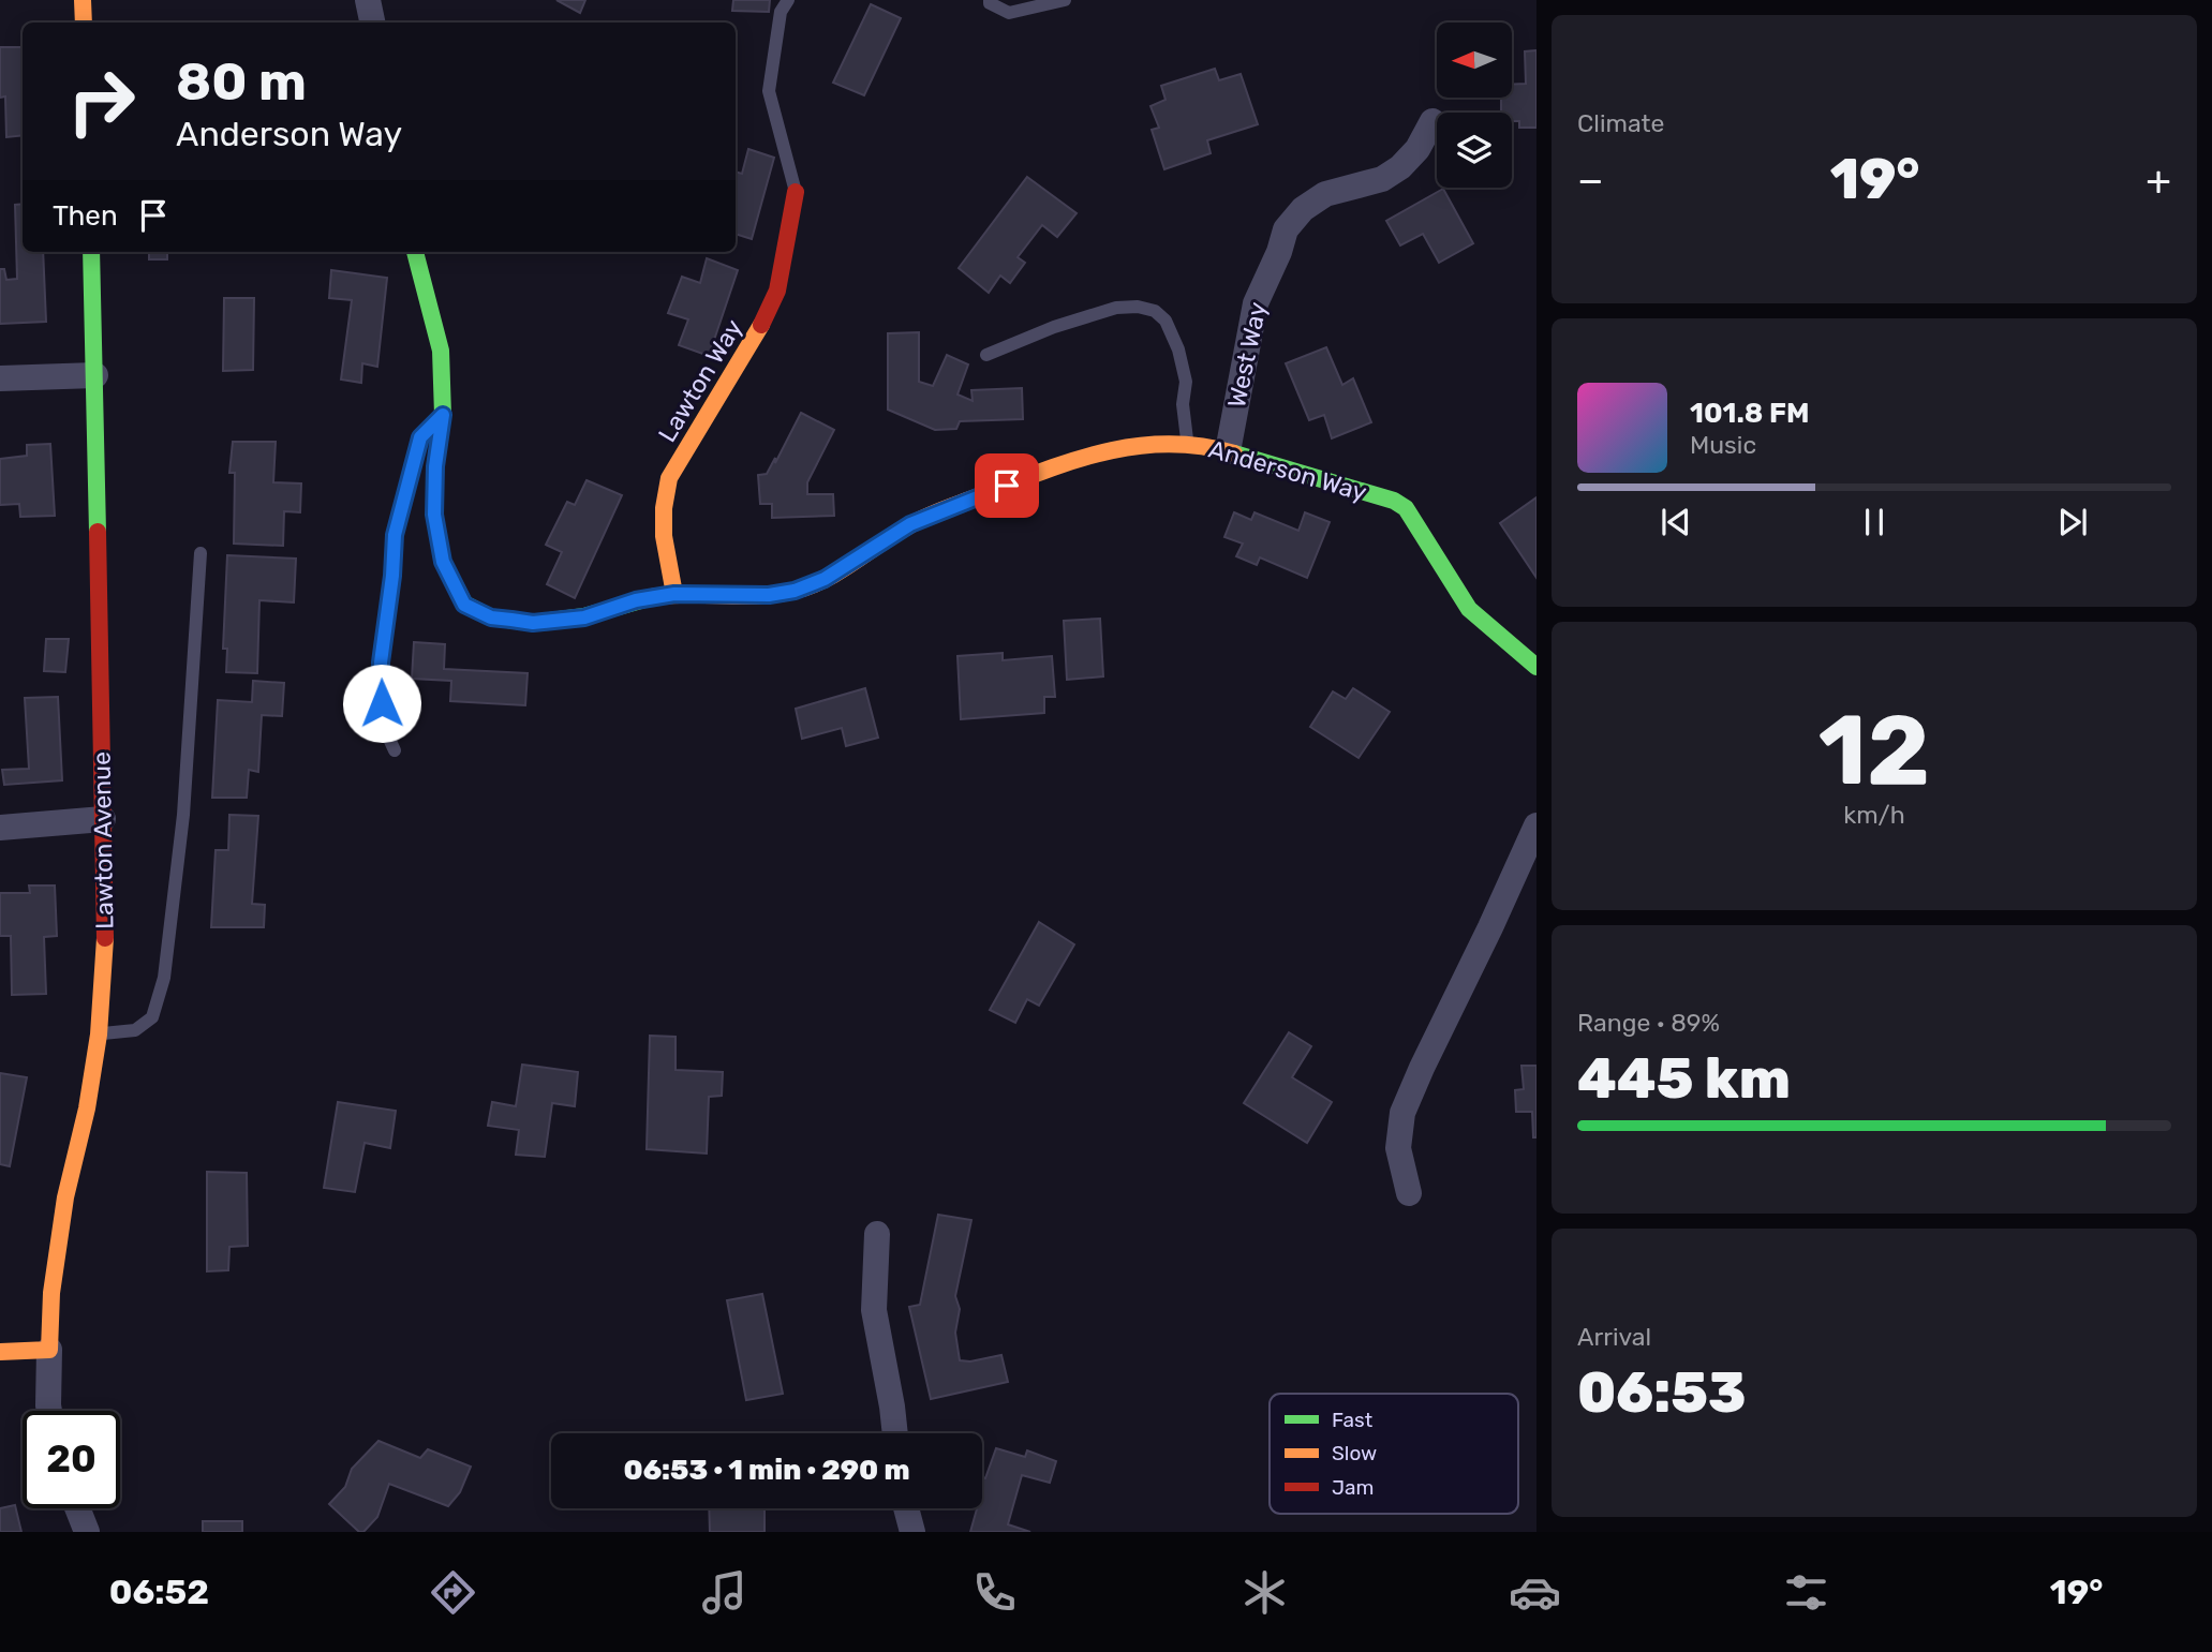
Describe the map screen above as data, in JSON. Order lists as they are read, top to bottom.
{
  "streets": {
    "street": [
      "West Way",
      "Lawton Way",
      "Anderson Way",
      "Lawton Avenue"
    ]
  },
  "crossings": [
    ["West Way", "Anderson Way"],
    ["Lawton Way", "Anderson Way"]
  ],
  "legend": ["Fast", "Slow", "Jam"],
  "north": "left",
  "page": {
    "tile": [
      "Climate",
      ["12", "km/h"],
      ["Range · 89%", "445 km"],
      ["Arrival", "06:53"]
    ],
    "turn": ["80 m", "Anderson Way"],
    "heat": ["−", "19°", "+"],
    "then": "Then",
    "song": ["101.8 FM", "Music"],
    "limit": "20",
    "trip": "06:53 · 1 min · 290 m",
    "tabs": ["06:52", "19°"]
  }
}
